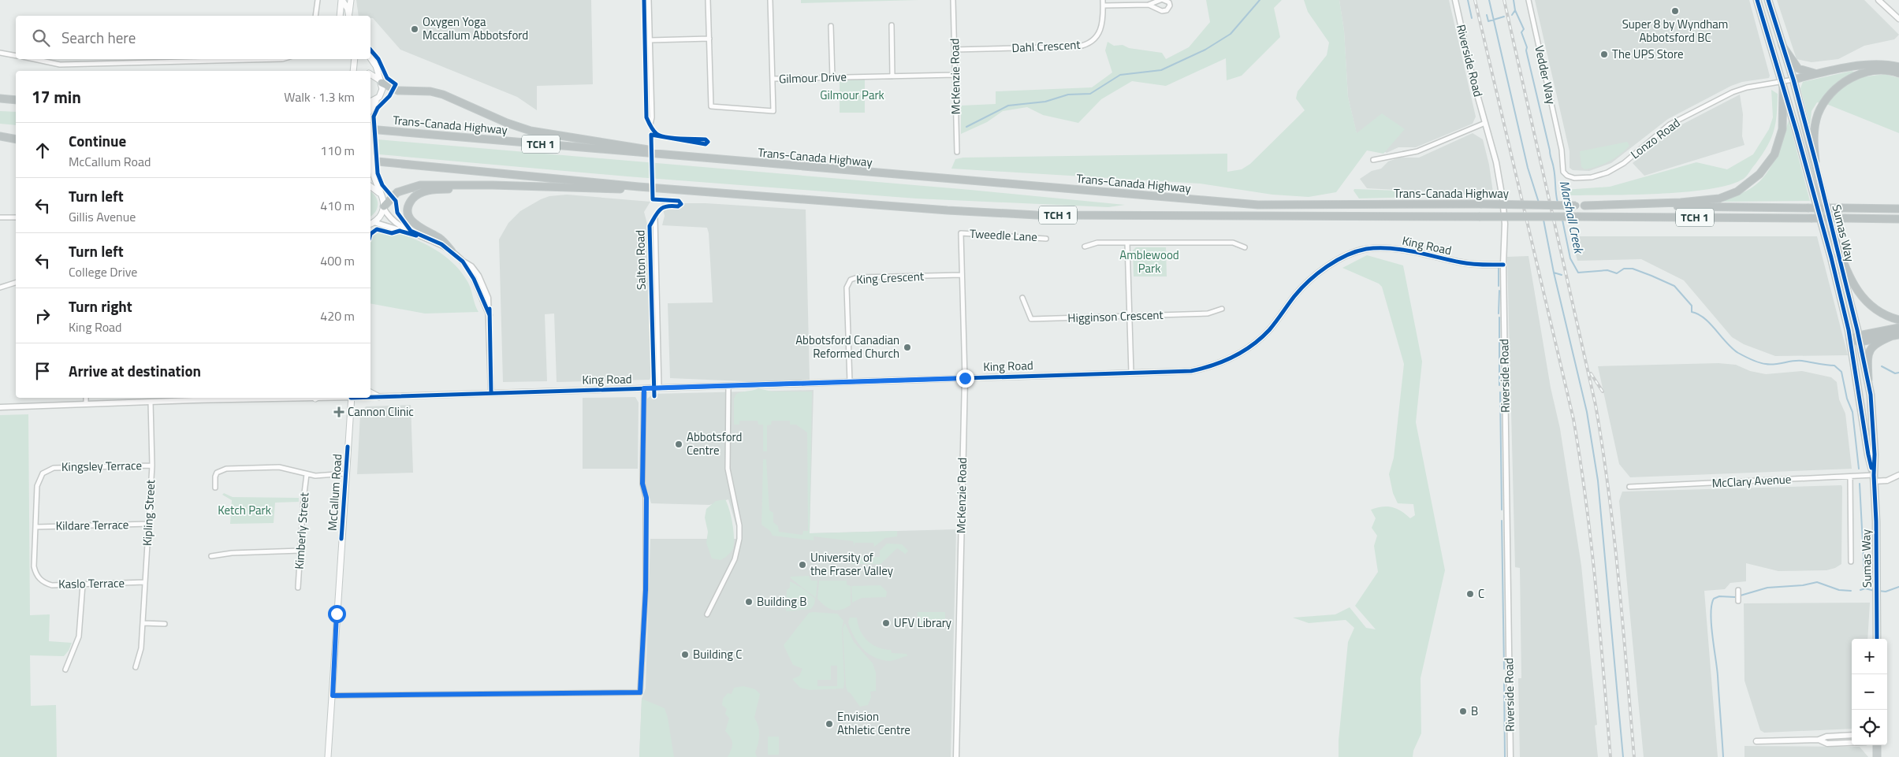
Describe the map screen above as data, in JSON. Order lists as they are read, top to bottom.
{
  "streets": {
    "highway": ["Trans-Canada Highway", "TCH 1", "Sumas Way"],
    "main road": ["McCallum Road"],
    "street": [
      "Dahl Crescent",
      "Riverside Road",
      "Vedder Way",
      "McKenzie Road",
      "Gilmour Drive",
      "Lonzo Road",
      "Tweedle Lane",
      "King Road",
      "Salton Road",
      "King Crescent",
      "Higginson Crescent",
      "Kingsley Terrace",
      "McClary Avenue",
      "Kipling Street",
      "Kildare Terrace",
      "Kimberly Street",
      "Kaslo Terrace"
    ]
  },
  "crossings": [
    ["Dahl Crescent", "McKenzie Road"],
    ["Riverside Road", "King Road"],
    ["Vedder Way", "Lonzo Road"],
    ["McKenzie Road", "Gilmour Drive"],
    ["McKenzie Road", "Tweedle Lane"],
    ["McKenzie Road", "King Road"],
    ["McKenzie Road", "King Crescent"],
    ["Lonzo Road", "Sumas Way"],
    ["Sumas Way", "McClary Avenue"],
    ["King Road", "Salton Road"],
    ["King Road", "King Crescent"],
    ["King Road", "Kipling Street"],
    ["Kingsley Terrace", "Kipling Street"],
    ["Kingsley Terrace", "Kaslo Terrace"],
    ["Kipling Street", "Kildare Terrace"],
    ["Kipling Street", "Kaslo Terrace"],
    ["Kildare Terrace", "Kaslo Terrace"]
  ],
  "water": ["Marshall Creek"],
  "parks": ["Gilmour Park", "Amblewood Park", "Ketch Park"],
  "places": {
    "other": [
      "Super 8 by Wyndham Abbotsford BC",
      "Oxygen Yoga Mccallum Abbotsford",
      "The UPS Store",
      "Abbotsford Canadian Reformed Church",
      "Abbotsford Centre",
      "University of the Fraser Valley",
      "C",
      "Building B",
      "UFV Library",
      "Building C",
      "B",
      "Envision Athletic Centre"
    ],
    "health": ["Cannon Clinic"]
  },
  "page": {
    "search": "Search here",
    "heading": ["17 min", "Walk · 1.3 km"],
    "list": [
      ["Continue", "McCallum Road", "110 m"],
      ["Turn left", "Gillis Avenue", "410 m"],
      ["Turn left", "College Drive", "400 m"],
      ["Turn right", "King Road", "420 m"],
      "Arrive at destination"
    ],
    "map_buttons": ["+", "−"]
  }
}
